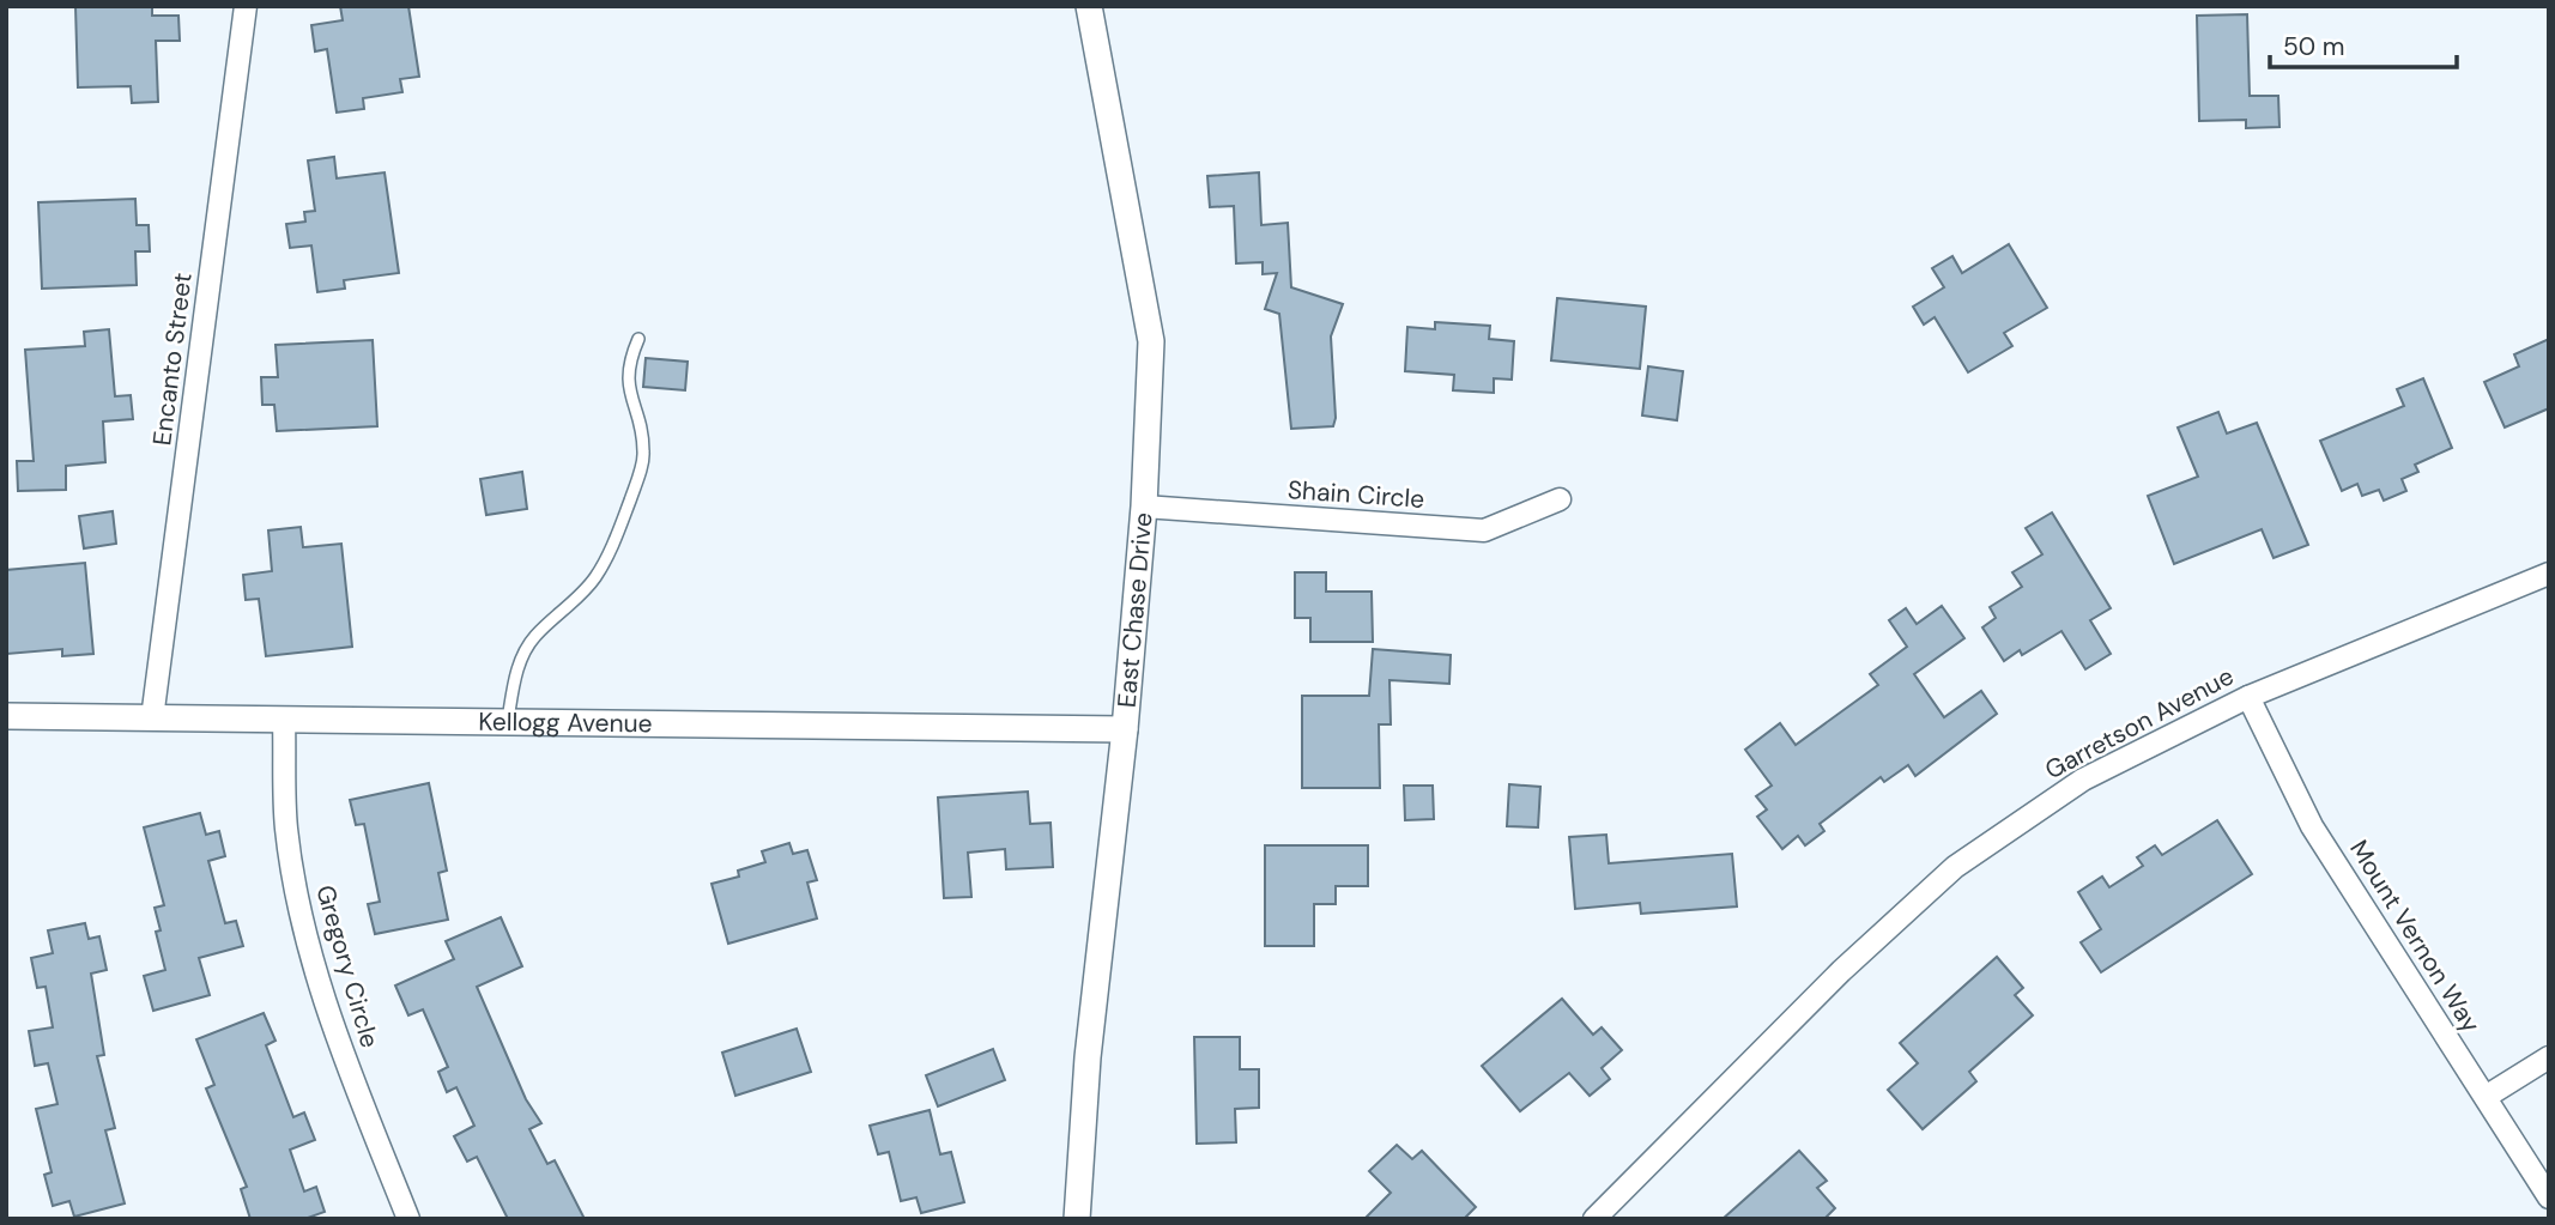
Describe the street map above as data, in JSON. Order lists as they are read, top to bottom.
{
  "streets": {
    "street": [
      "Encanto Street",
      "Shain Circle",
      "East Chase Drive",
      "Kellogg Avenue",
      "Garretson Avenue",
      "Mount Vernon Way",
      "Gregory Circle"
    ]
  },
  "crossings": [
    ["Encanto Street", "Kellogg Avenue"],
    ["Shain Circle", "East Chase Drive"],
    ["East Chase Drive", "Kellogg Avenue"],
    ["Kellogg Avenue", "Gregory Circle"],
    ["Garretson Avenue", "Mount Vernon Way"]
  ],
  "scale_bar": "50 m"
}
